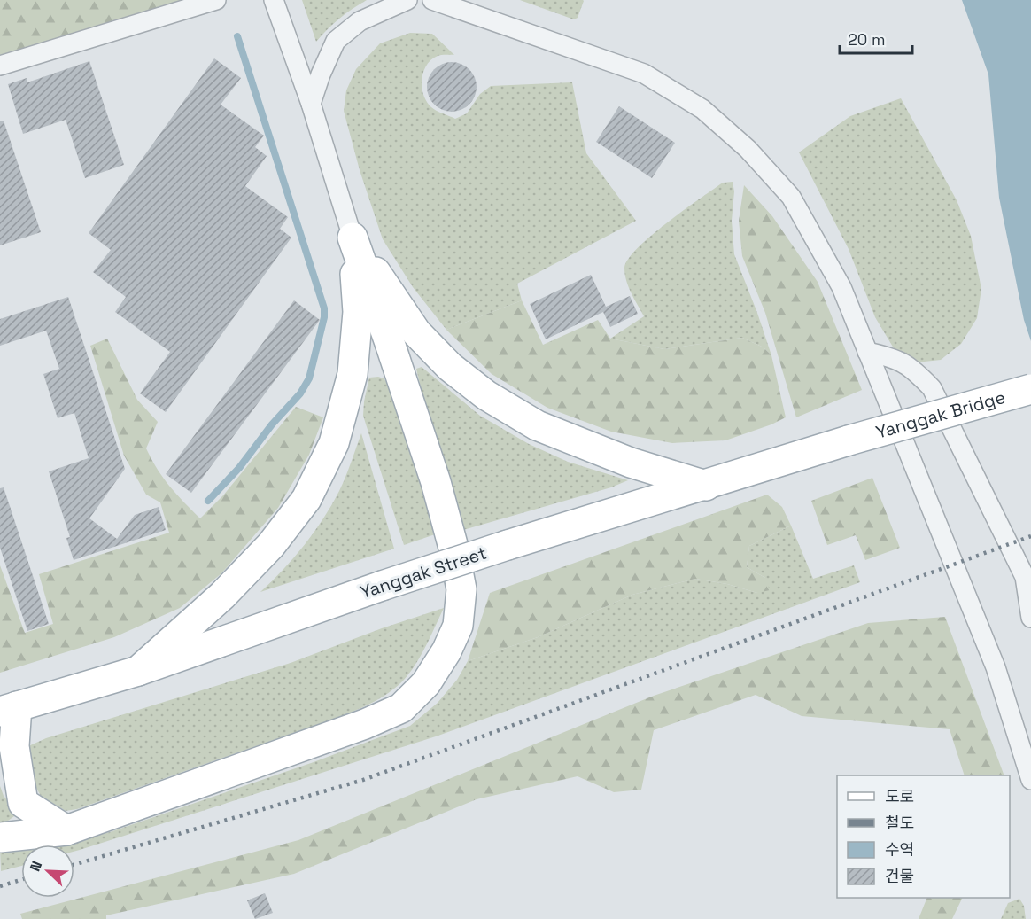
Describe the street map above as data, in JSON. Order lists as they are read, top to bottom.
{
  "streets": {
    "main road": ["Yanggak Bridge", "Yanggak Street"]
  },
  "crossings": [
    ["Yanggak Bridge", "Yanggak Street"]
  ],
  "legend": [
    "도로",
    "철도",
    "수역",
    "건물"
  ],
  "scale_bar": "20 m",
  "north": "top left"
}
